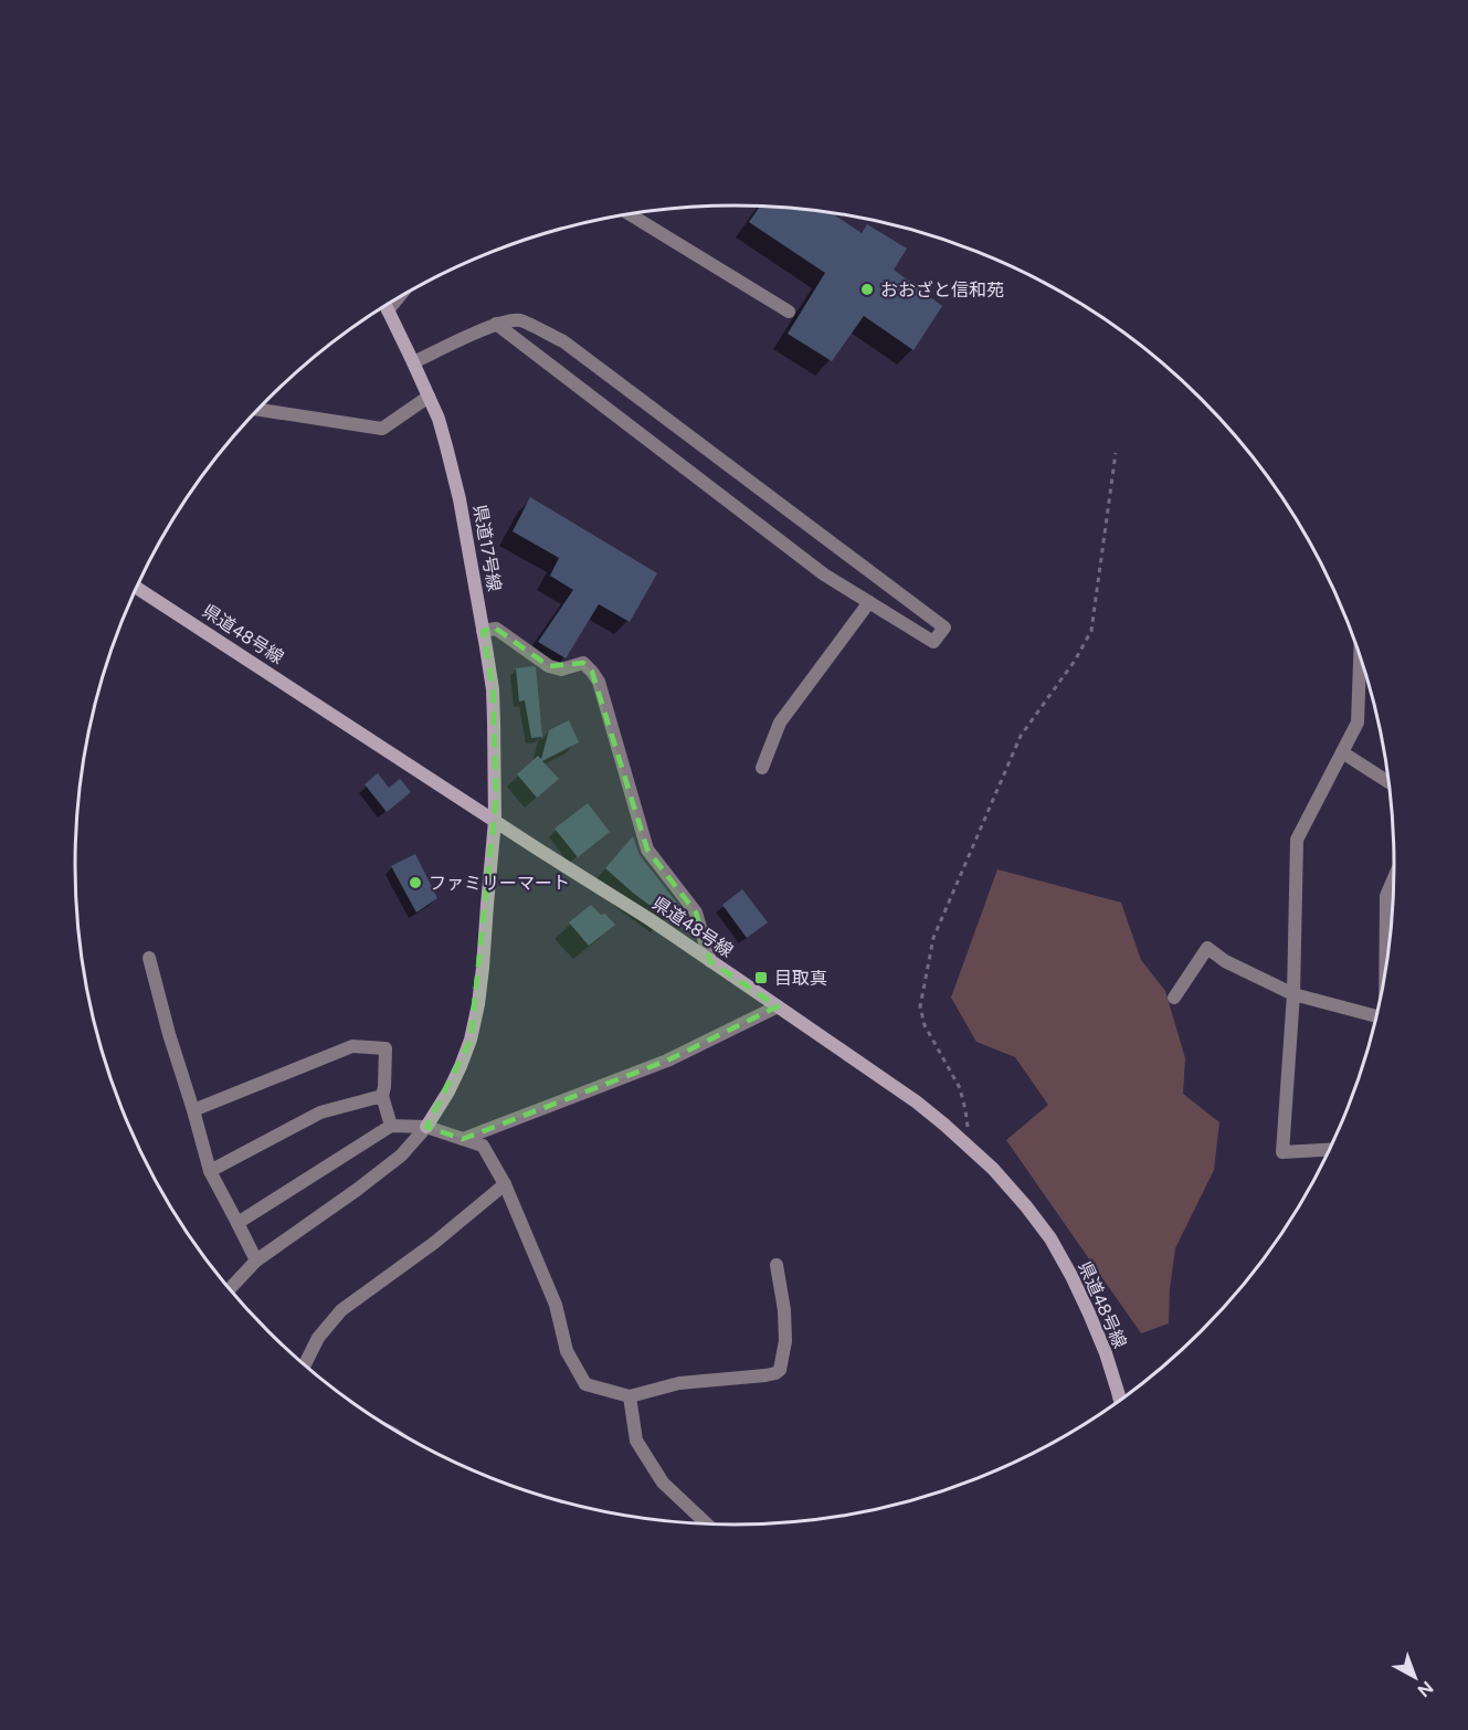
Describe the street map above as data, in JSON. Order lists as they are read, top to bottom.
{
  "streets": {
    "main road": ["県道17号線", "県道48号線"]
  },
  "crossings": [
    ["県道17号線", "県道48号線"]
  ],
  "places": {
    "other": ["おおざと信和苑", "ファミリーマート"],
    "transit": ["目取真"]
  },
  "north": "bottom right"
}
